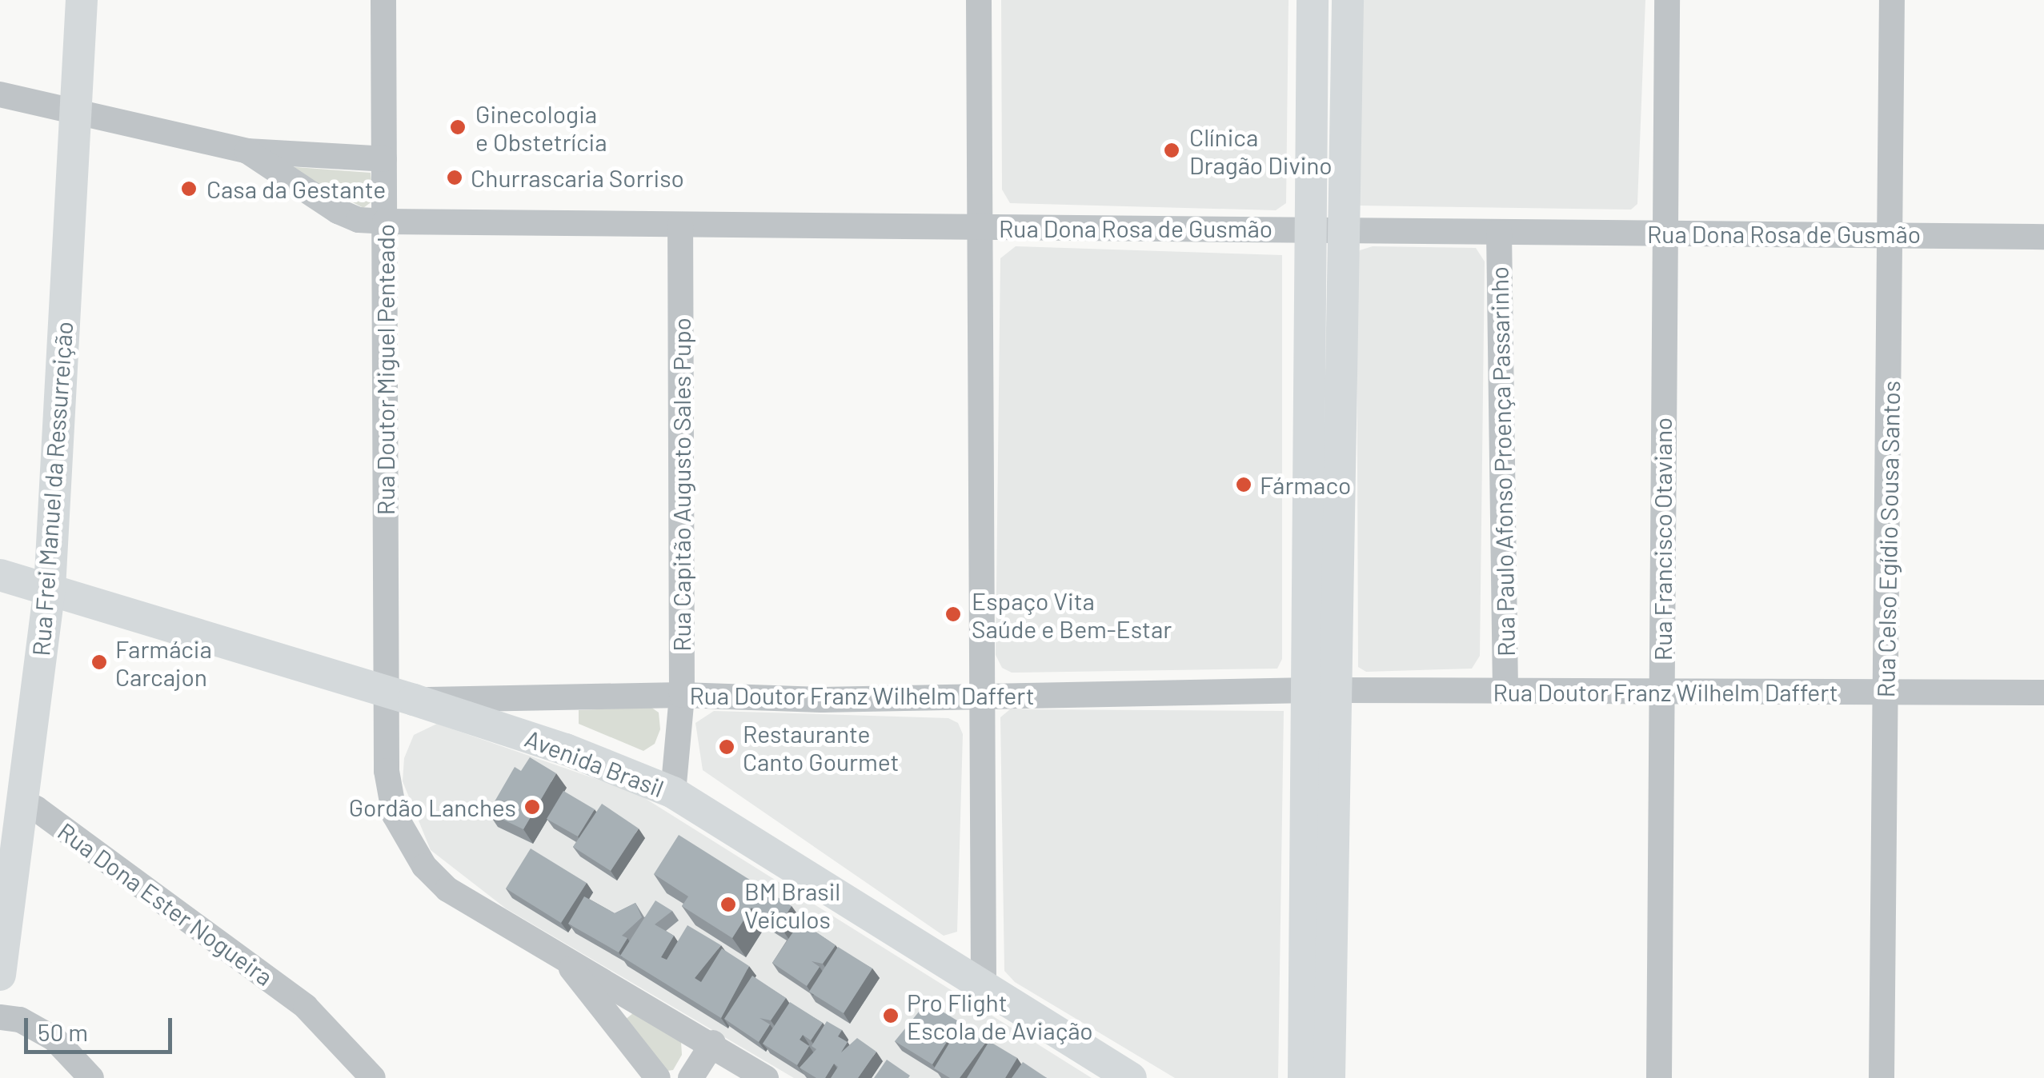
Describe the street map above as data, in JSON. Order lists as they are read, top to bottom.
{
  "streets": {
    "main road": ["Rua Frei Manuel da Ressurreição", "Avenida Brasil"],
    "street": [
      "Rua Dona Rosa de Gusmão",
      "Rua Doutor Miguel Penteado",
      "Rua Paulo Afonso Proença Passarinho",
      "Rua Capitão Augusto Sales Pupo",
      "Rua Francisco Otaviano",
      "Rua Celso Egídio Sousa Santos",
      "Rua Doutor Franz Wilhelm Daffert",
      "Rua Dona Ester Nogueira"
    ]
  },
  "crossings": [
    ["Rua Dona Rosa de Gusmão", "Rua Doutor Miguel Penteado"],
    ["Rua Dona Rosa de Gusmão", "Rua Paulo Afonso Proença Passarinho"],
    ["Rua Dona Rosa de Gusmão", "Rua Capitão Augusto Sales Pupo"],
    ["Rua Dona Rosa de Gusmão", "Rua Frei Manuel da Ressurreição"],
    ["Rua Dona Rosa de Gusmão", "Rua Francisco Otaviano"],
    ["Rua Dona Rosa de Gusmão", "Rua Celso Egídio Sousa Santos"],
    ["Rua Doutor Miguel Penteado", "Rua Doutor Franz Wilhelm Daffert"],
    ["Rua Doutor Miguel Penteado", "Avenida Brasil"],
    ["Rua Paulo Afonso Proença Passarinho", "Rua Doutor Franz Wilhelm Daffert"],
    ["Rua Capitão Augusto Sales Pupo", "Rua Doutor Franz Wilhelm Daffert"],
    ["Rua Capitão Augusto Sales Pupo", "Avenida Brasil"],
    ["Rua Frei Manuel da Ressurreição", "Avenida Brasil"],
    ["Rua Frei Manuel da Ressurreição", "Rua Dona Ester Nogueira"],
    ["Rua Francisco Otaviano", "Rua Doutor Franz Wilhelm Daffert"],
    ["Rua Celso Egídio Sousa Santos", "Rua Doutor Franz Wilhelm Daffert"],
    ["Rua Doutor Franz Wilhelm Daffert", "Avenida Brasil"]
  ],
  "places": [
    "Ginecologia e Obstetrícia",
    "Clínica Dragão Divino",
    "Churrascaria Sorriso",
    "Casa da Gestante",
    "Fármaco",
    "Espaço Vita Saúde e Bem-Estar",
    "Farmácia Carcajon",
    "Restaurante Canto Gourmet",
    "Gordão Lanches",
    "BM Brasil Veículos",
    "Pro Flight Escola de Aviação"
  ],
  "scale_bar": "50 m"
}
